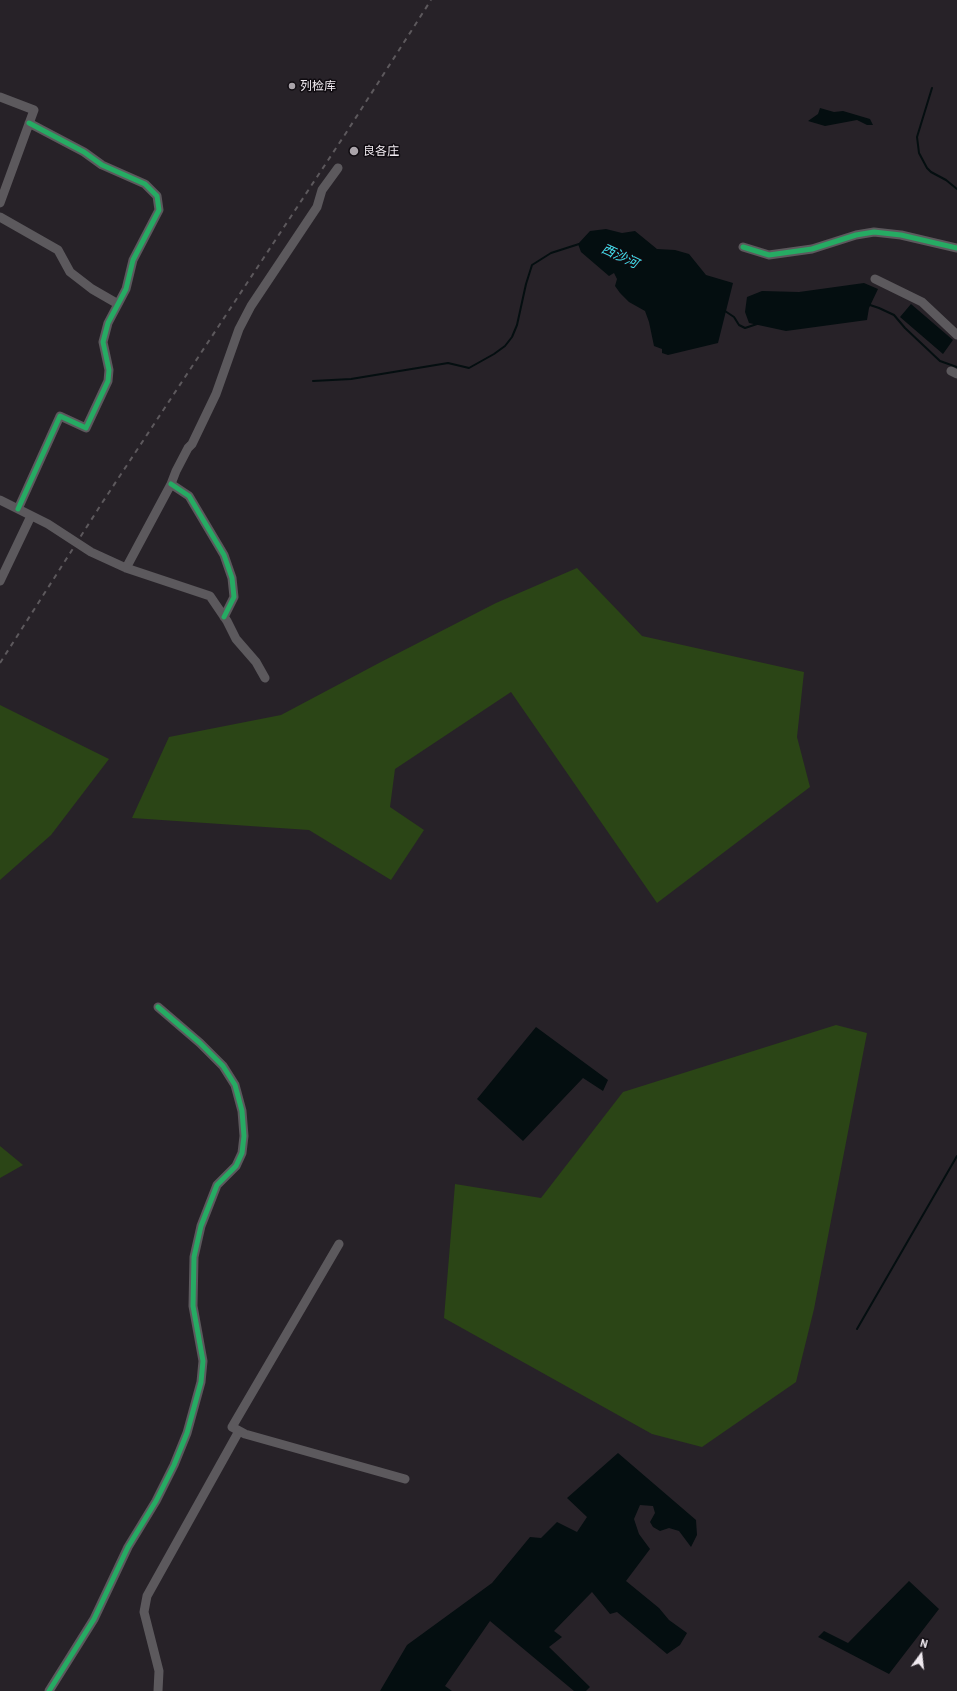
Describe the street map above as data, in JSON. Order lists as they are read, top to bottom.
{
  "water": ["西沙河"],
  "places": ["列检库", "良各庄"],
  "north": "top"
}
